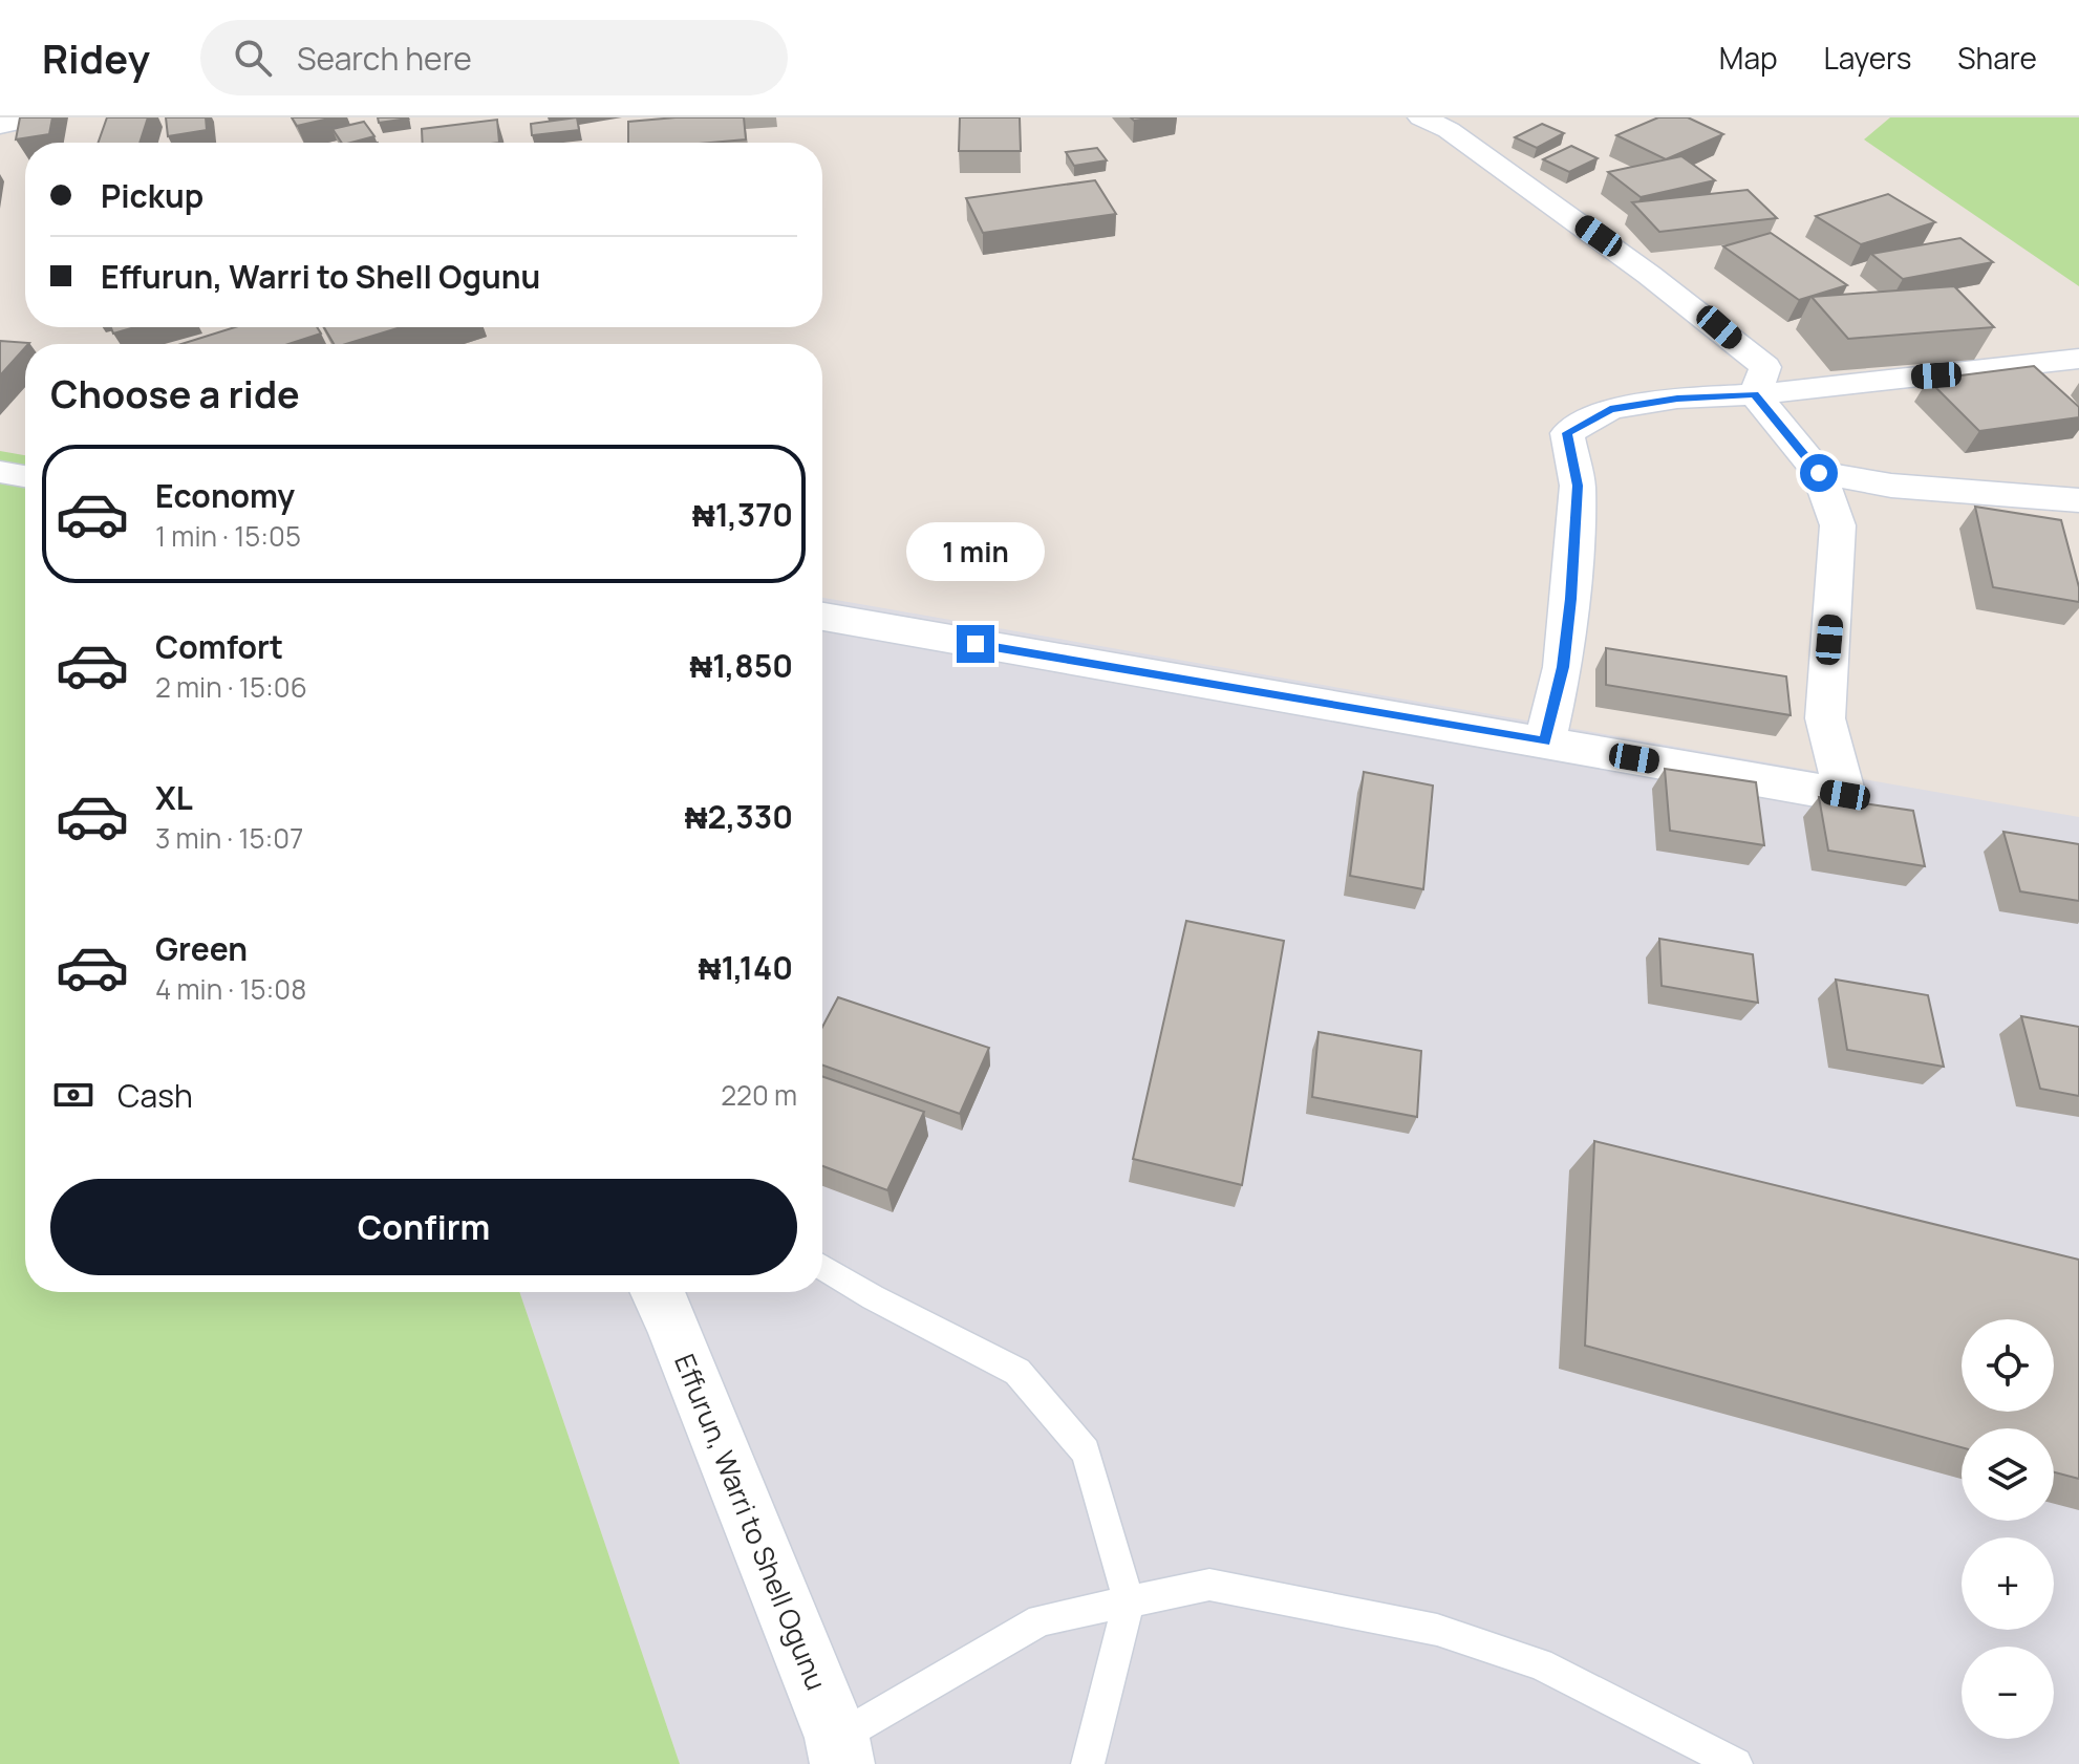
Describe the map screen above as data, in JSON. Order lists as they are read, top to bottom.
{
  "streets": {
    "street": ["Effurun, Warri to Shell Ogunu"]
  },
  "page": {
    "header": "Ridey",
    "search": "Search here",
    "nav": ["Map", "Layers", "Share"],
    "banner": ["Pickup", "Effurun, Warri to Shell Ogunu"],
    "heading": "Choose a ride",
    "list": [
      {
        "name": "Economy",
        "note": "1 min · 15:05",
        "value": "₦1,370"
      },
      {
        "name": "Comfort",
        "note": "2 min · 15:06",
        "value": "₦1,850"
      },
      {
        "name": "XL",
        "note": "3 min · 15:07",
        "value": "₦2,330"
      },
      {
        "name": "Green",
        "note": "4 min · 15:08",
        "value": "₦1,140"
      }
    ],
    "bubble": "1 min",
    "pay": ["Cash", "220 m"],
    "buttons": "Confirm",
    "map_buttons": ["+", "−"]
  }
}
